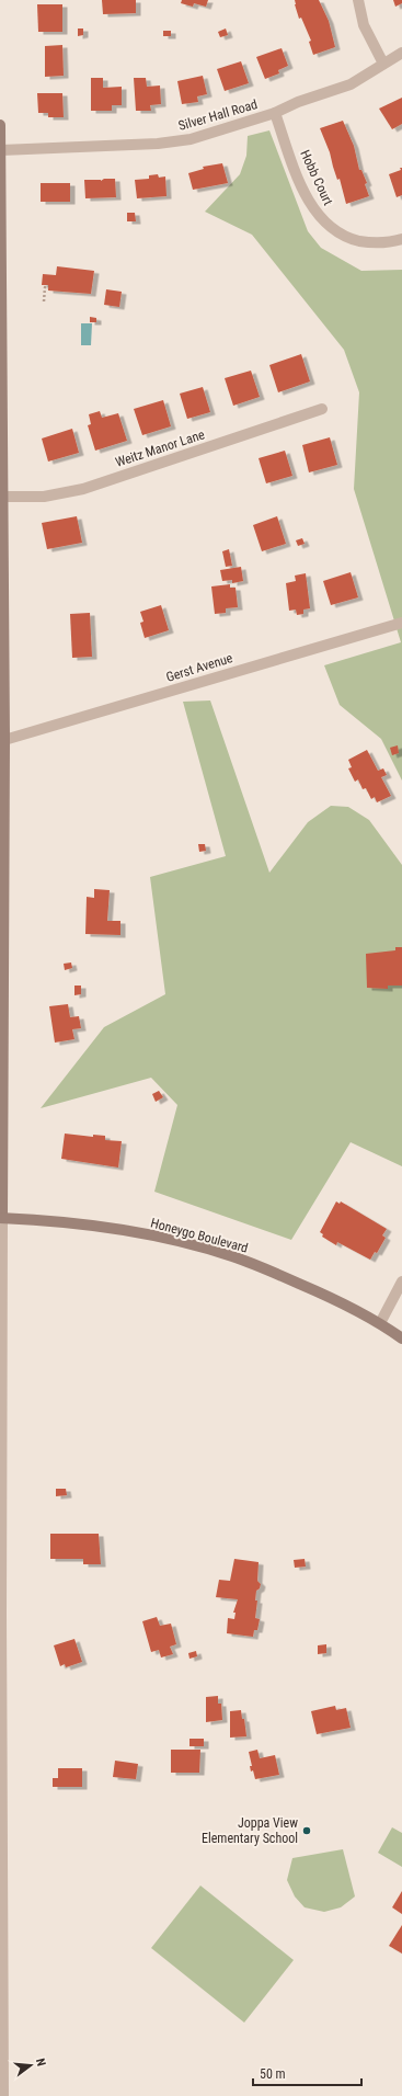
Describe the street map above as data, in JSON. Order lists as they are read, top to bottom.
{
  "streets": {
    "main road": ["Honeygo Boulevard"],
    "street": [
      "Silver Hall Road",
      "Hobb Court",
      "Weitz Manor Lane",
      "Gerst Avenue"
    ]
  },
  "crossings": [
    ["Silver Hall Road", "Hobb Court"]
  ],
  "places": ["Joppa View Elementary School"],
  "scale_bar": "50 m",
  "north": "right"
}
